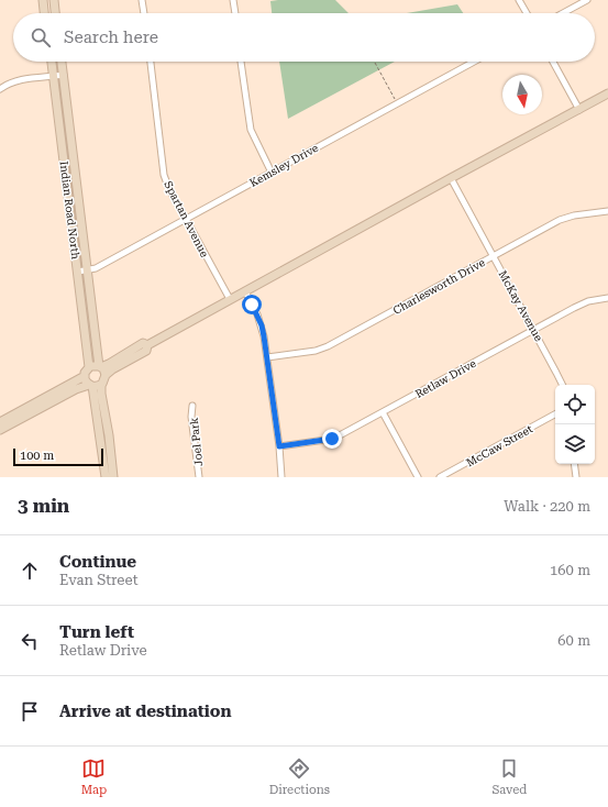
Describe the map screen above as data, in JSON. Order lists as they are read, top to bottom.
{
  "streets": {
    "main road": ["Indian Road North"],
    "street": [
      "Kemsley Drive",
      "Spartan Avenue",
      "Charlesworth Drive",
      "McKay Avenue",
      "Retlaw Drive",
      "Joel Park",
      "McCaw Street"
    ]
  },
  "crossings": [
    ["Kemsley Drive", "Indian Road North"],
    ["Kemsley Drive", "Spartan Avenue"],
    ["Charlesworth Drive", "McKay Avenue"],
    ["McKay Avenue", "Retlaw Drive"]
  ],
  "scale_bar": "100 m",
  "north": "bottom",
  "page": {
    "search": "Search here",
    "scale": "100 m",
    "heading": ["3 min", "Walk · 220 m"],
    "list": [
      ["Continue", "Evan Street", "160 m"],
      ["Turn left", "Retlaw Drive", "60 m"],
      "Arrive at destination"
    ],
    "nav": ["Map", "Directions", "Saved"]
  }
}
